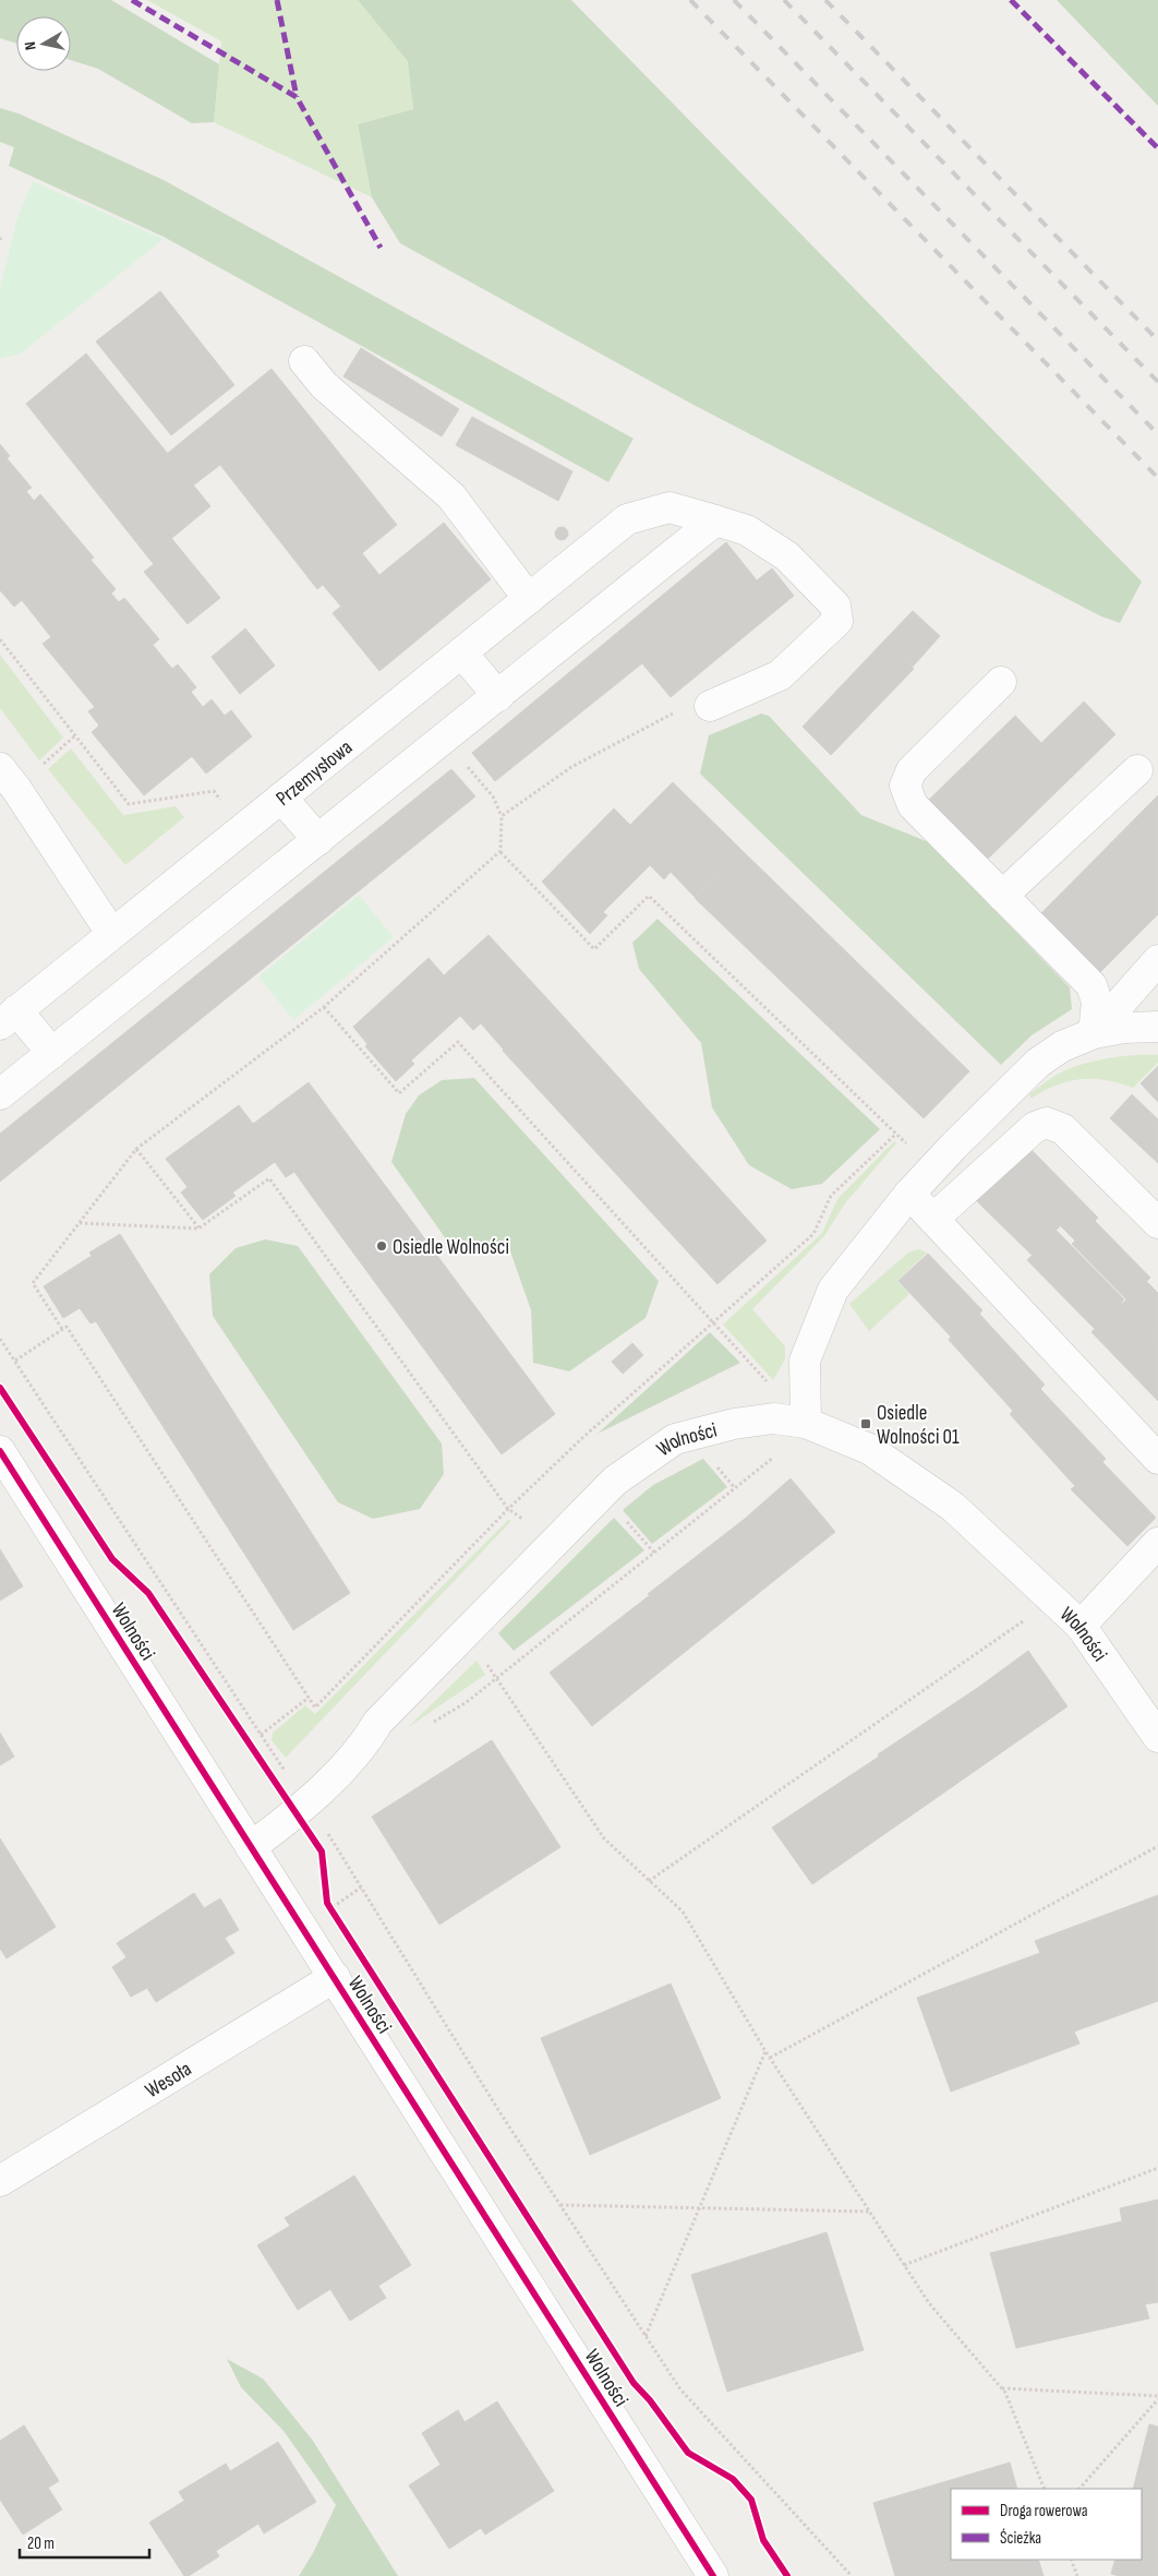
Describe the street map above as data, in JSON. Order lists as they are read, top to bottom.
{
  "streets": {
    "street": ["Przemysłowa", "Wolności", "Wesoła"]
  },
  "crossings": [
    ["Wolności", "Wesoła"]
  ],
  "places": {
    "other": ["Osiedle Wolności"],
    "transit": ["Osiedle Wolności 01"]
  },
  "legend": ["Droga rowerowa", "Ścieżka"],
  "scale_bar": "20 m",
  "north": "left"
}
